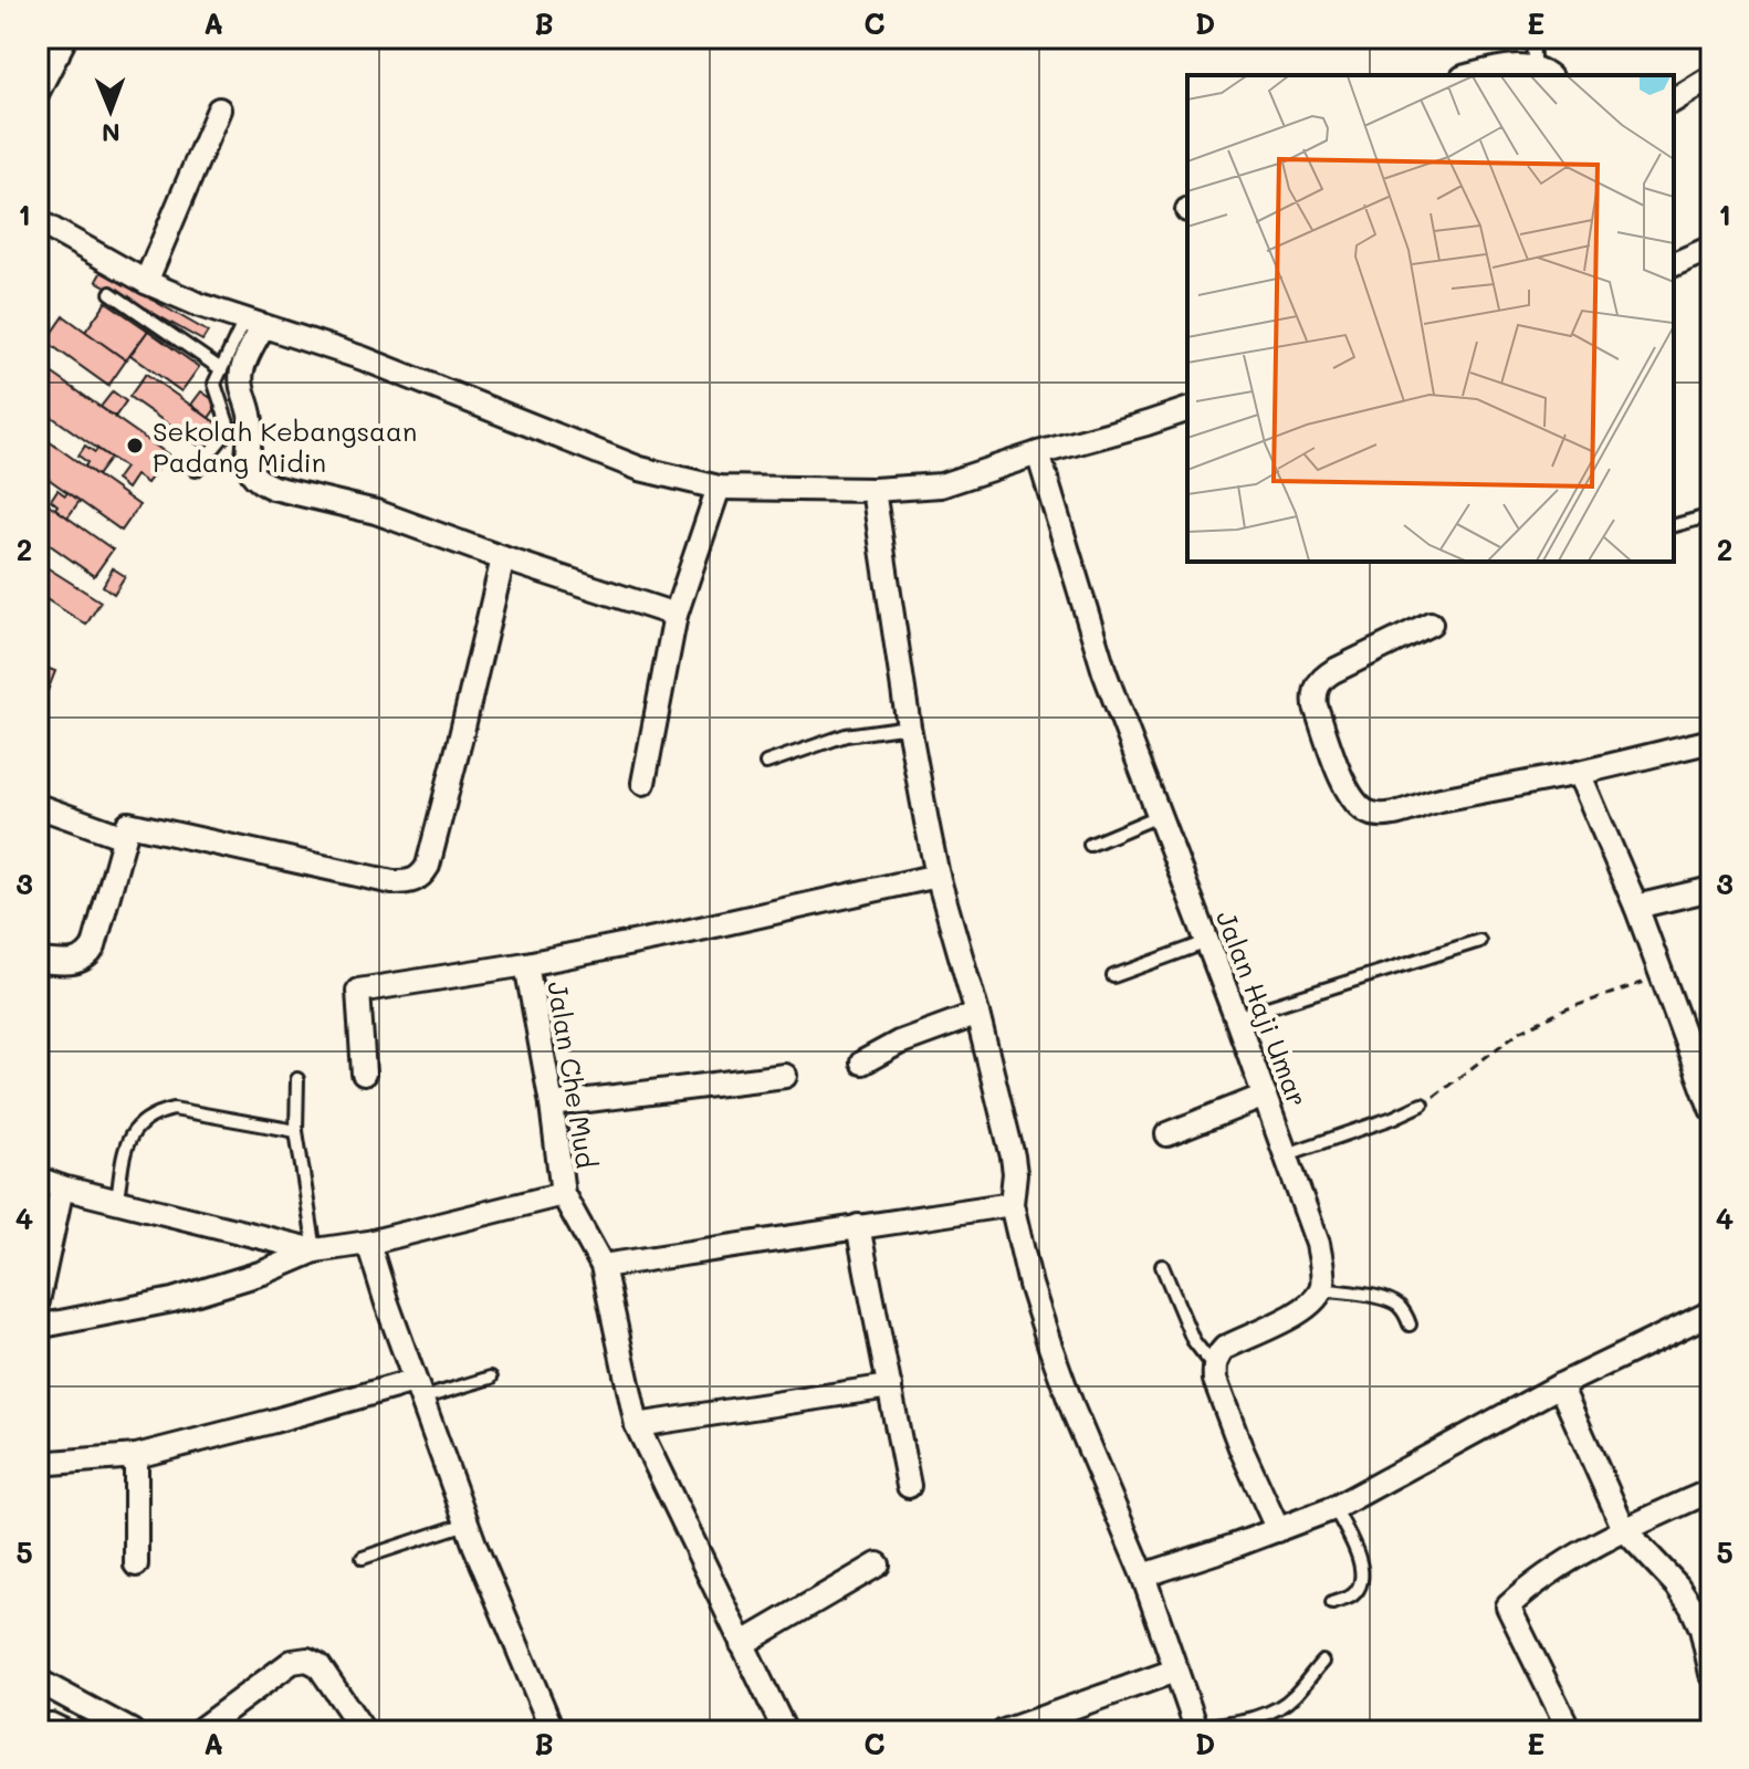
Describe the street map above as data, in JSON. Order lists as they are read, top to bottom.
{
  "streets": {
    "street": ["Jalan Haji Umar", "Jalan Che Mud"]
  },
  "places": ["Sekolah Kebangsaan Padang Midin"],
  "north": "bottom",
  "grid": {
    "columns": [
      "A",
      "B",
      "C",
      "D",
      "E"
    ],
    "rows": [
      "1",
      "2",
      "3",
      "4",
      "5"
    ]
  }
}
